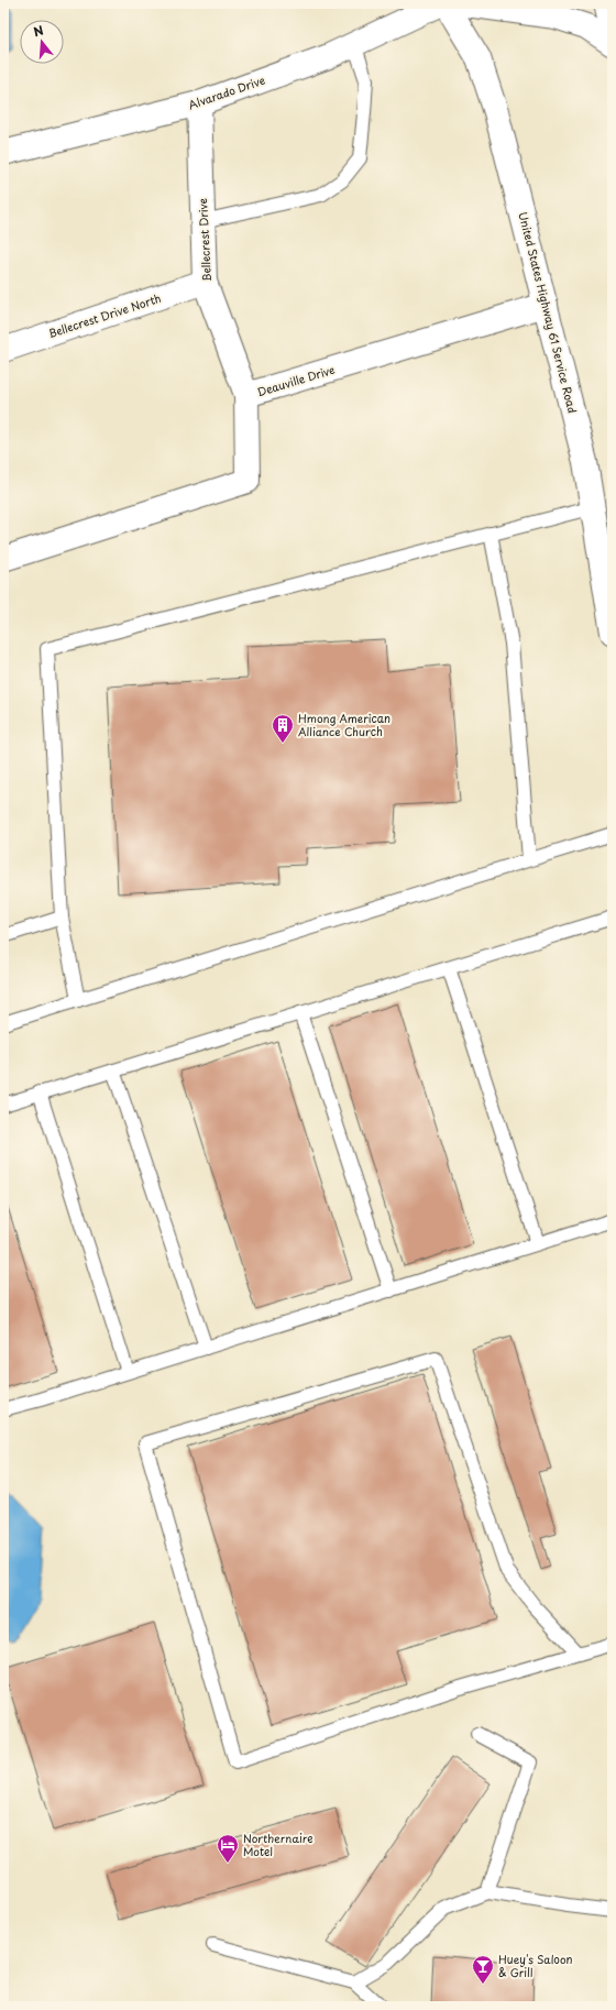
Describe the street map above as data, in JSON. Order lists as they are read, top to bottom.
{
  "streets": {
    "street": [
      "Alvarado Drive",
      "Bellecrest Drive",
      "United States Highway 61 Service Road",
      "Bellecrest Drive North",
      "Deauville Drive"
    ]
  },
  "crossings": [
    ["Alvarado Drive", "Bellecrest Drive"],
    ["Bellecrest Drive", "Bellecrest Drive North"],
    ["Bellecrest Drive", "Deauville Drive"],
    ["United States Highway 61 Service Road", "Deauville Drive"]
  ],
  "places": {
    "building": ["Hmong American Alliance Church"],
    "hotel": ["Northernaire Motel"],
    "bar": ["Huey's Saloon & Grill"]
  },
  "north": "top"
}
